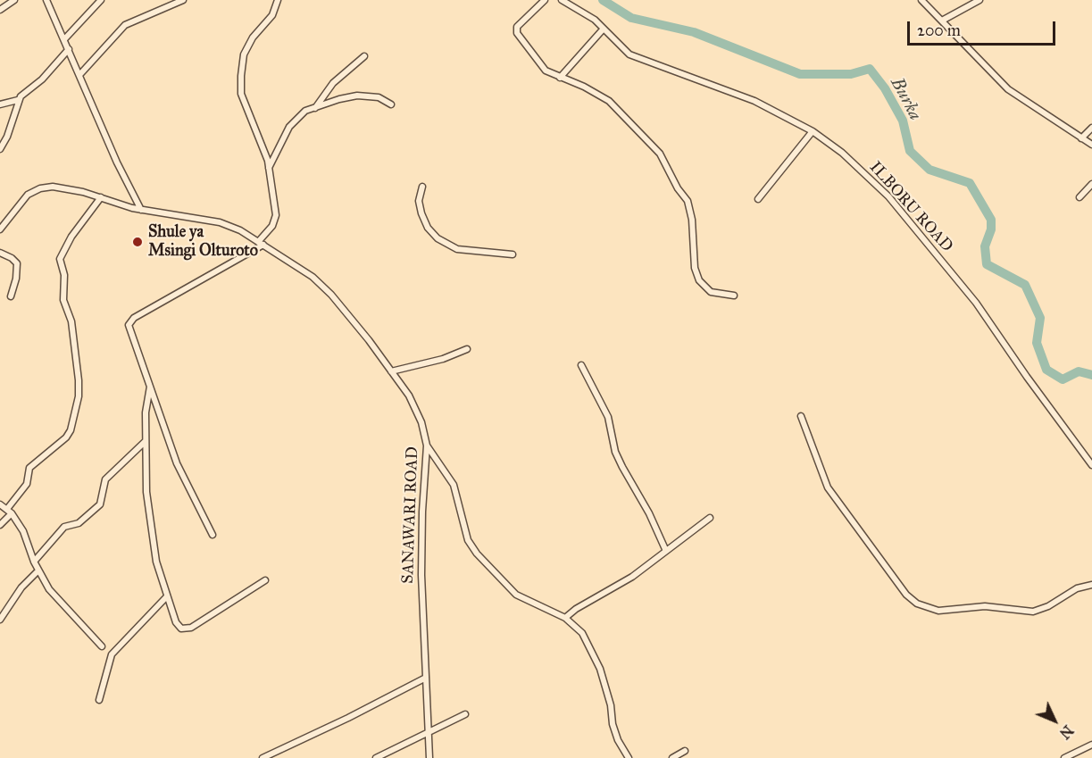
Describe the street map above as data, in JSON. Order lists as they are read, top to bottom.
{
  "streets": {
    "street": ["ILBORU ROAD", "SANAWARI ROAD"]
  },
  "water": ["Burka"],
  "places": ["Shule ya Msingi Olturoto"],
  "scale_bar": "200 m",
  "north": "bottom right"
}
